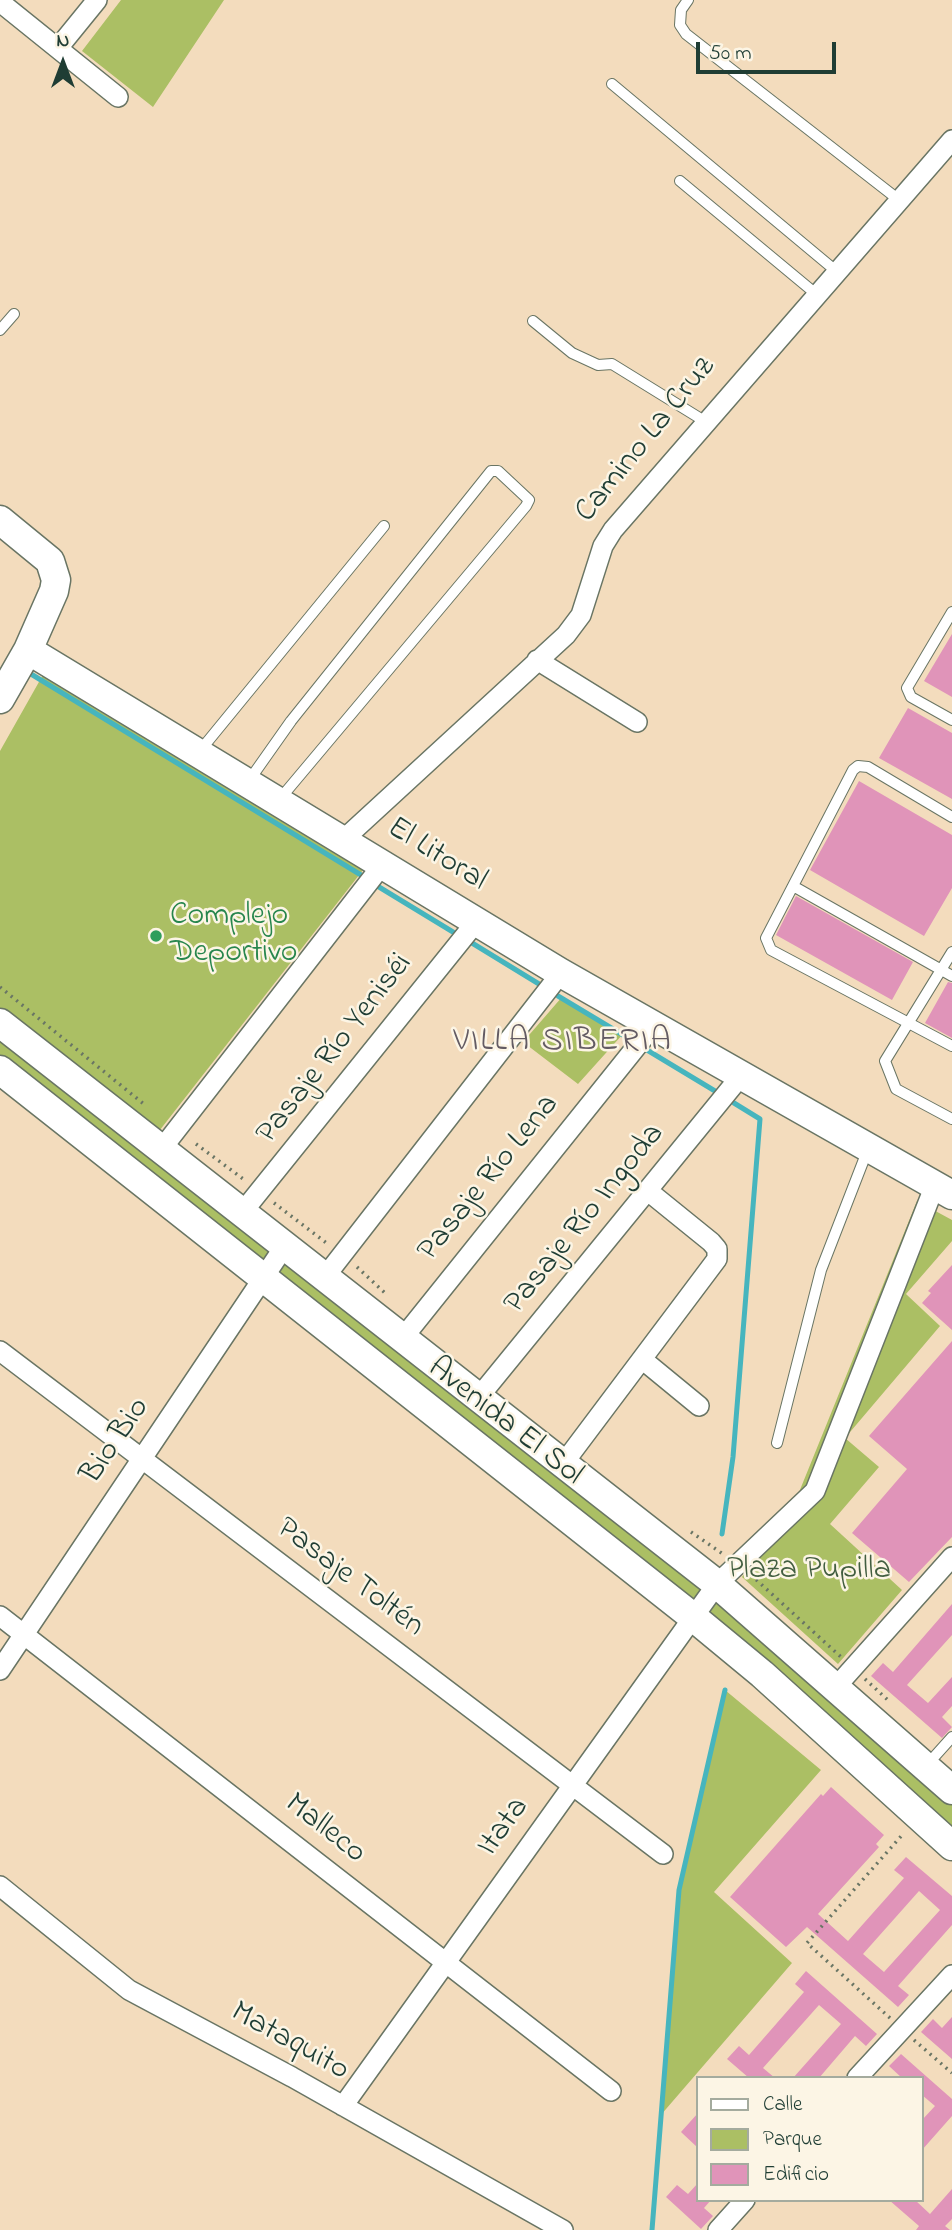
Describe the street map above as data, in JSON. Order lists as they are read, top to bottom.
{
  "streets": {
    "main road": ["El Litoral", "Avenida El Sol"],
    "street": [
      "Camino La Cruz",
      "Pasaje Río Yeniséi",
      "Pasaje Río Lena",
      "Pasaje Río Ingoda",
      "Bio Bio",
      "Pasaje Toltén",
      "Itata",
      "Malleco",
      "Mataquito"
    ]
  },
  "crossings": [
    ["Camino La Cruz", "El Litoral"],
    ["El Litoral", "Pasaje Río Yeniséi"],
    ["El Litoral", "Pasaje Río Lena"],
    ["El Litoral", "Pasaje Río Ingoda"],
    ["El Litoral", "Itata"],
    ["Pasaje Río Yeniséi", "Avenida El Sol"],
    ["Pasaje Río Lena", "Avenida El Sol"],
    ["Pasaje Río Ingoda", "Avenida El Sol"],
    ["Avenida El Sol", "Bio Bio"],
    ["Avenida El Sol", "Itata"],
    ["Bio Bio", "Pasaje Toltén"],
    ["Bio Bio", "Malleco"],
    ["Pasaje Toltén", "Itata"],
    ["Itata", "Malleco"],
    ["Itata", "Mataquito"]
  ],
  "districts": ["VILLA SIBERIA"],
  "parks": ["Plaza Pupilla"],
  "places": ["Complejo Deportivo"],
  "legend": ["Calle", "Parque", "Edificio"],
  "scale_bar": "50 m",
  "north": "top"
}
